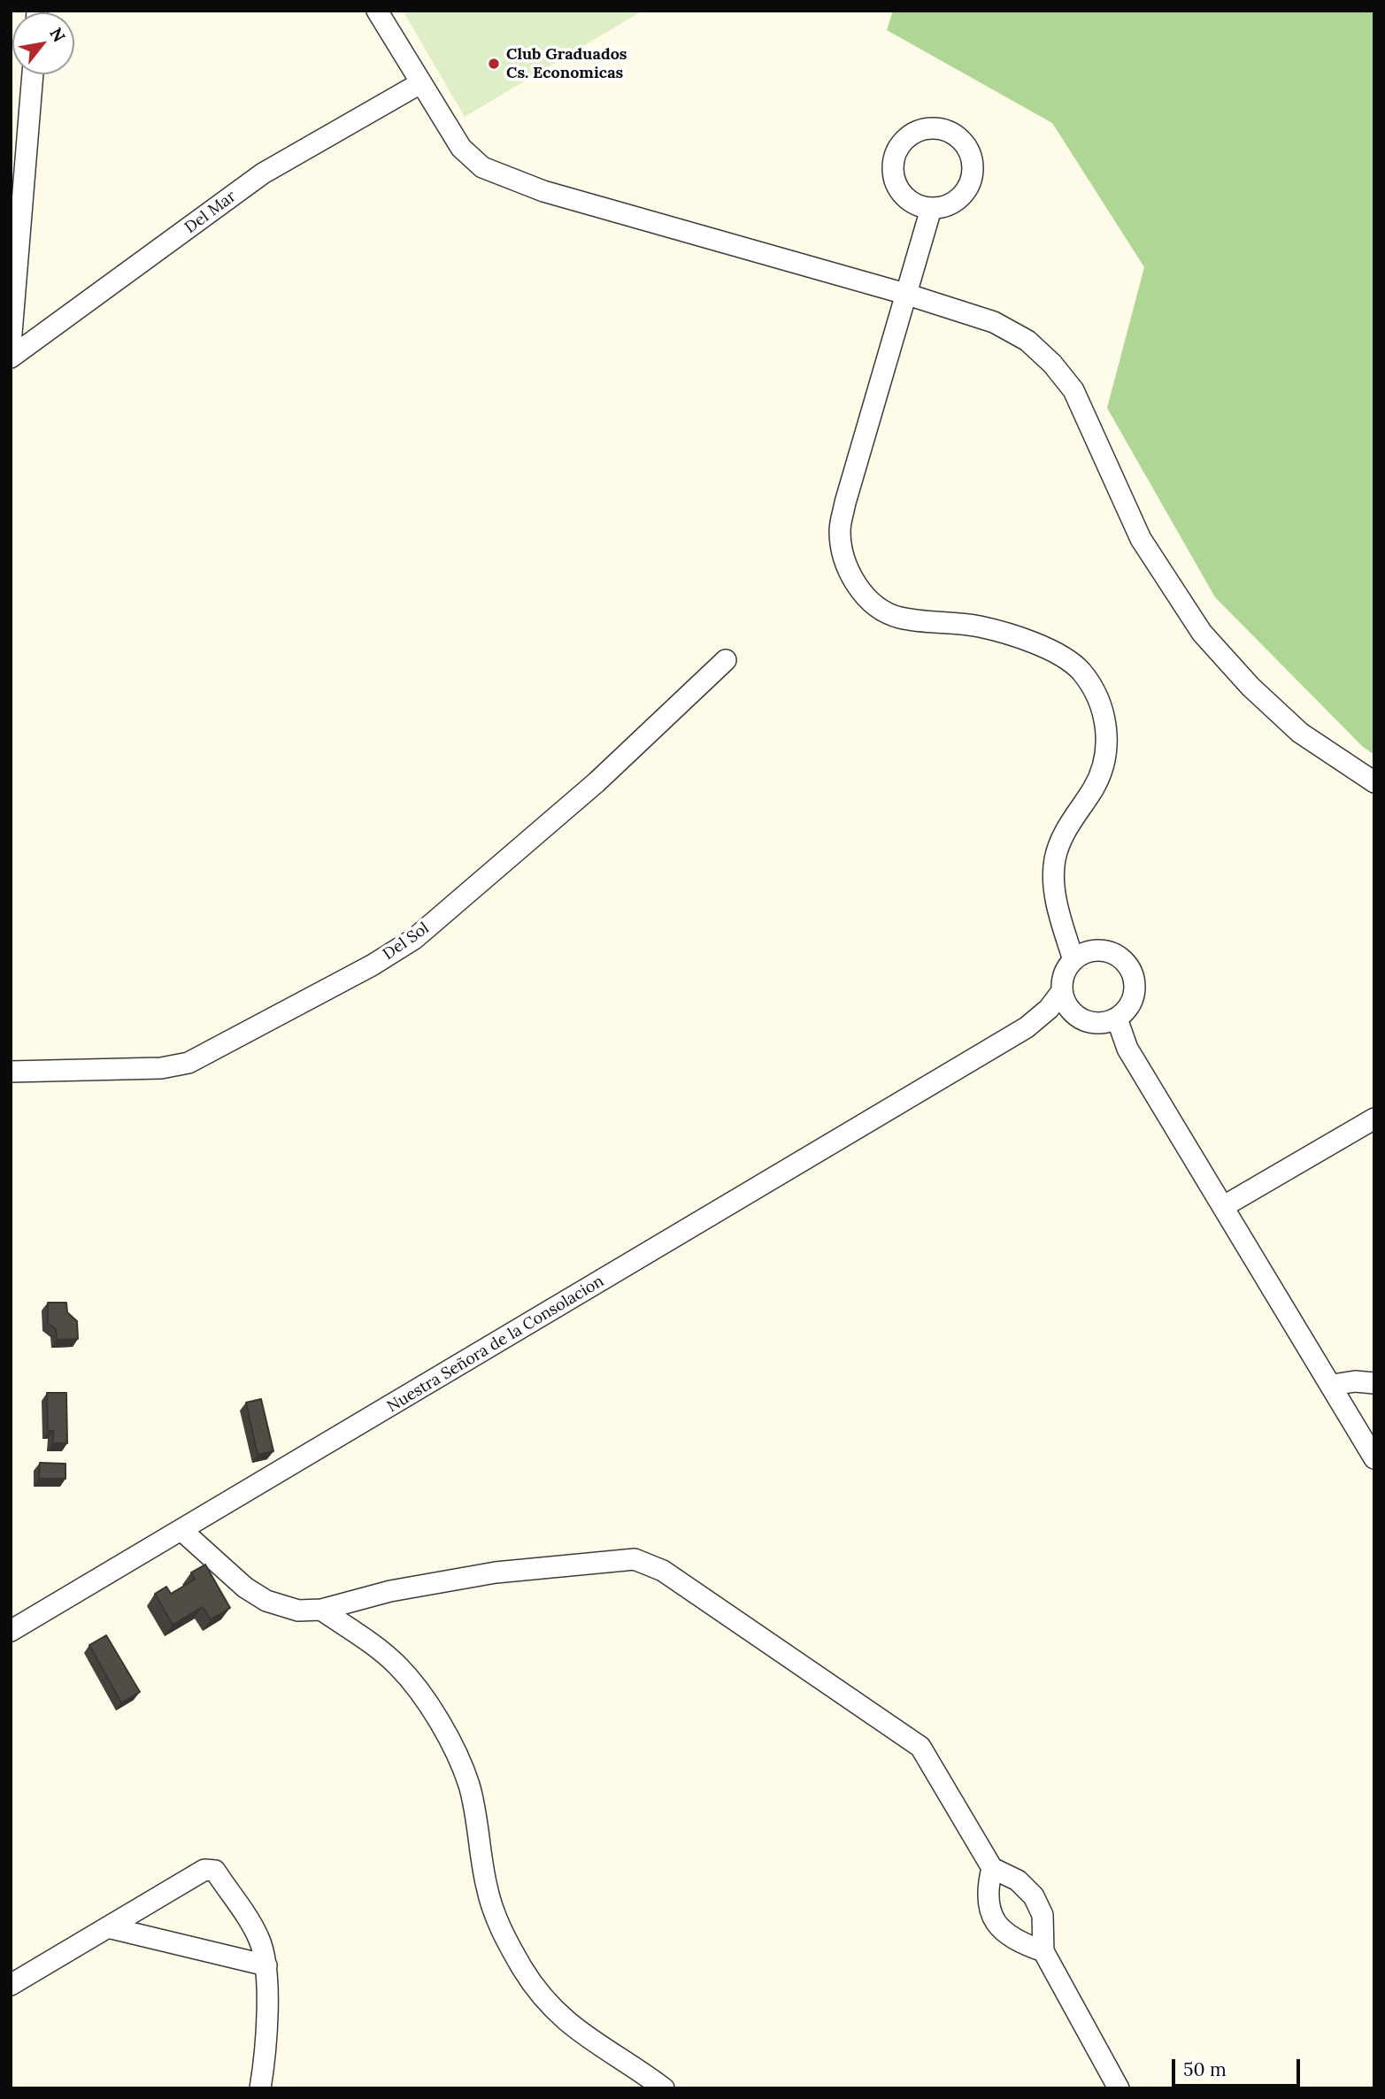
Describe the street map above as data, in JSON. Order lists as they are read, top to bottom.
{
  "streets": {
    "street": ["Del Mar", "Del Sol", "Nuestra Señora de la Consolacion"]
  },
  "places": ["Club Graduados Cs. Economicas"],
  "scale_bar": "50 m",
  "north": "top right"
}
